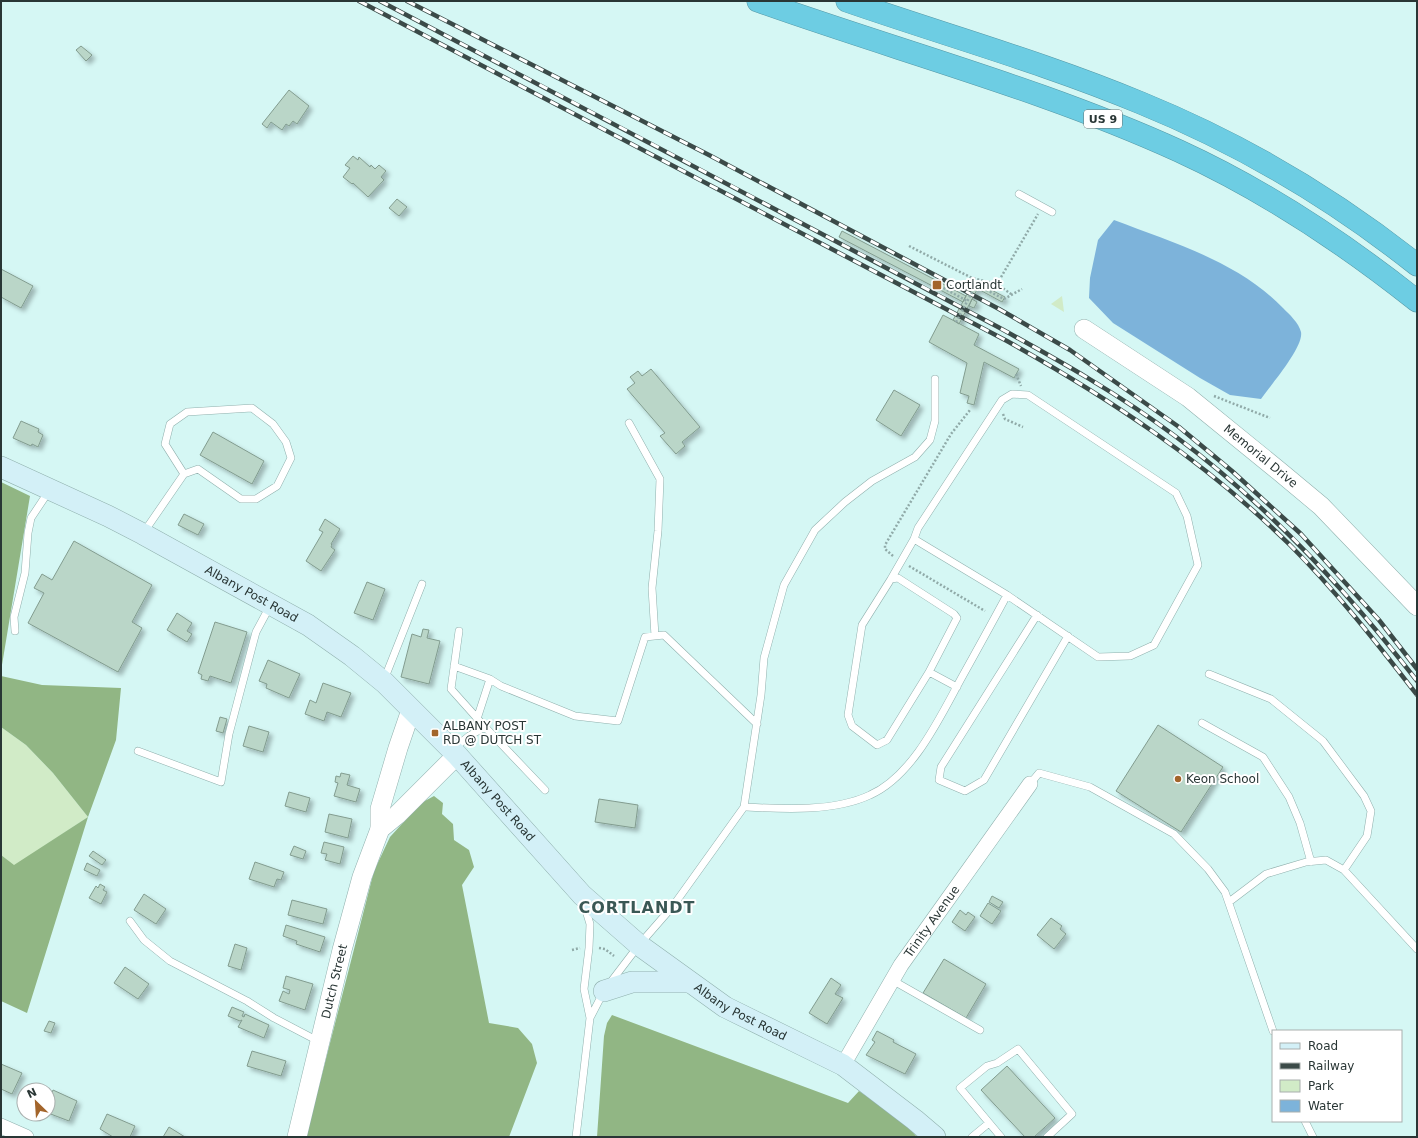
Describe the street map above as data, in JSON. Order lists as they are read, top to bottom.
{
  "streets": {
    "highway": ["US 9"],
    "main road": ["Albany Post Road"],
    "street": ["Memorial Drive", "Trinity Avenue", "Dutch Street"]
  },
  "crossings": [
    ["Albany Post Road", "Trinity Avenue"]
  ],
  "districts": ["CORTLANDT"],
  "places": {
    "transit": ["Cortlandt", "ALBANY POST RD @ DUTCH ST"],
    "other": ["Keon School"]
  },
  "legend": [
    "Road",
    "Railway",
    "Park",
    "Water"
  ],
  "north": "top left"
}
